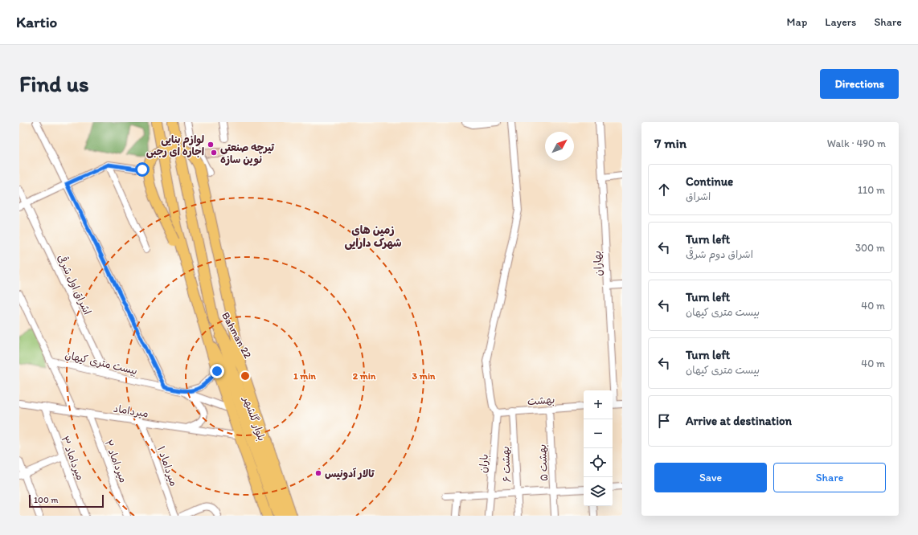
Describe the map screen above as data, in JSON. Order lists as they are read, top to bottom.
{
  "streets": {
    "highway": ["Bahman 22"],
    "main road": ["بلوار گلشهر"],
    "street": [
      "بهاران",
      "اشراق اول شرقی",
      "بیست متری کیهان",
      "بهشت",
      "میرداماد",
      "میرداماد ۳",
      "میرداماد ۲",
      "بهشت ۵",
      "باران",
      "بهشت ۶",
      "میرداماد ۱"
    ]
  },
  "crossings": [
    ["اشراق اول شرقی", "بیست متری کیهان"],
    ["بهشت", "بهشت ۵"],
    ["بهشت", "باران"],
    ["بهشت", "بهشت ۶"],
    ["میرداماد", "میرداماد ۳"],
    ["میرداماد", "میرداماد ۲"],
    ["میرداماد", "میرداماد ۱"]
  ],
  "districts": ["زمین های شهرک دارایی"],
  "places": ["لوازم بنایی اجاره ای رجبی", "تیرچه صنعتی نوین سازه", "تالار آدونیس"],
  "scale_bar": "100 m",
  "north": "top right",
  "page": {
    "header": "Kartio",
    "nav": ["Map", "Layers", "Share"],
    "buttons": [
      "Directions",
      ["Save", "Share"]
    ],
    "title": "Find us",
    "heading": ["7 min", "Walk · 490 m"],
    "list": [
      ["Continue", "اشراق", "110 m"],
      ["Turn left", "اشراق دوم شرقی", "300 m"],
      ["Turn left", "بیست متری کیهان", "40 m"],
      ["Turn left", "بیست متری کیهان", "40 m"],
      "Arrive at destination"
    ],
    "map_buttons": ["+", "−"],
    "scale": "100 m"
  },
  "rings": ["1 min", "2 min", "3 min"]
}
